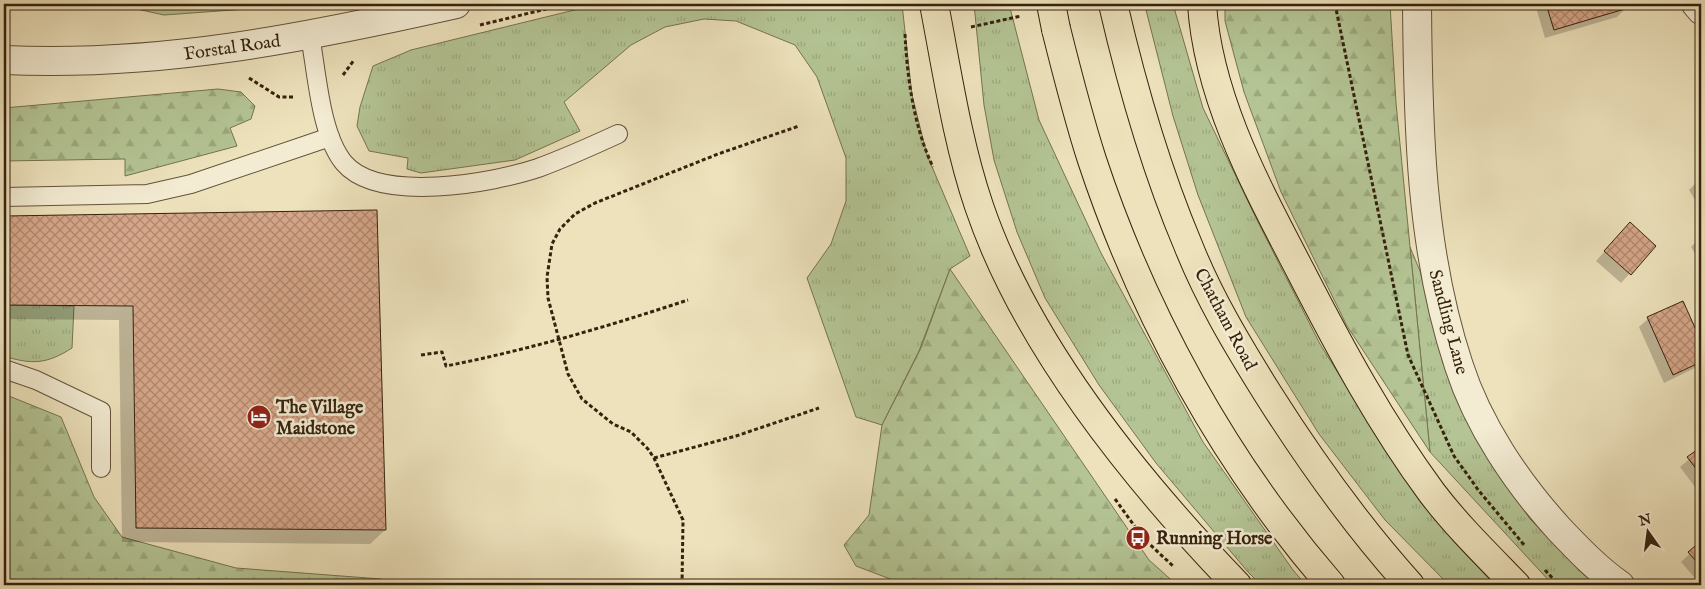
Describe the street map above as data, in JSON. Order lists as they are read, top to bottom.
{
  "streets": {
    "highway": ["Chatham Road"],
    "street": ["Forstal Road", "Sandling Lane"]
  },
  "places": {
    "hotel": ["The Village Maidstone"],
    "bus stop": ["Running Horse"]
  },
  "north": "top"
}
